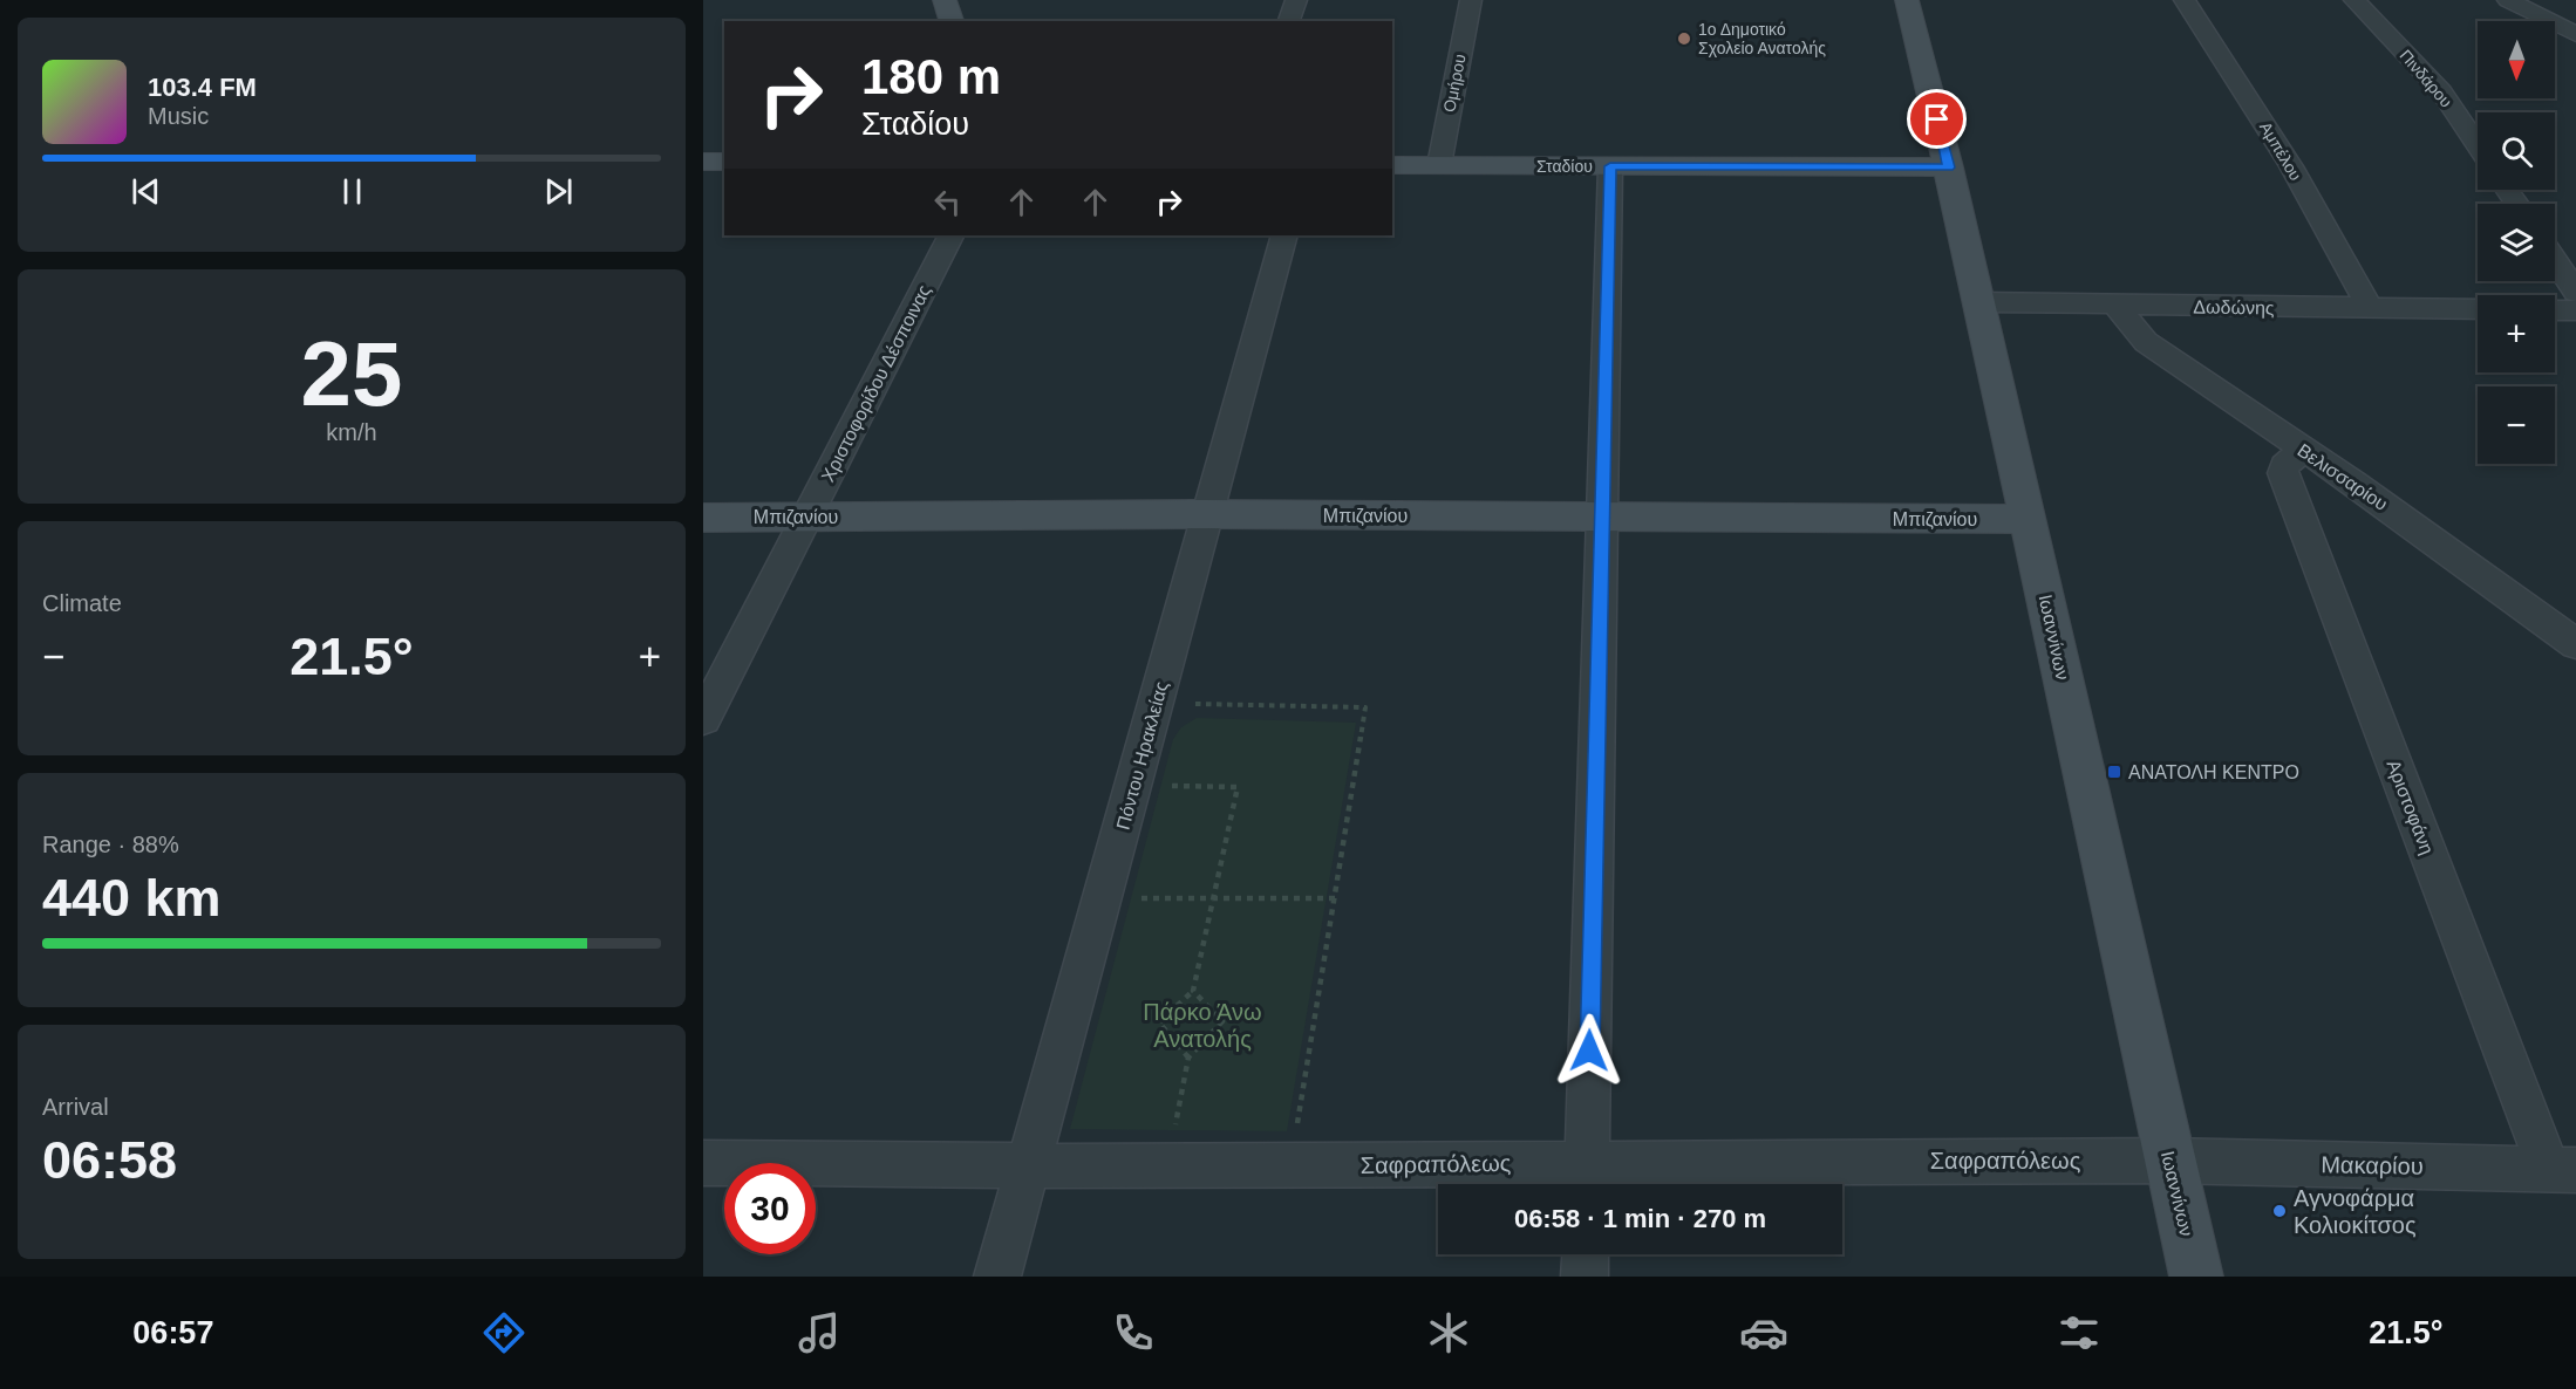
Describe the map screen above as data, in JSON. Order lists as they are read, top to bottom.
{
  "streets": {
    "street": [
      "Πινδάρου",
      "Ομήρου",
      "Αμπέλου",
      "Σταδίου",
      "Δωδώνης",
      "Χριστοφορίδου Δέσποινας",
      "Βελισσαρίου",
      "Μπιζανίου",
      "Ιωαννίνων",
      "Πόντου Ηρακλείας",
      "Αριστοφάνη",
      "Σαφραπόλεως",
      "Μακαρίου"
    ]
  },
  "crossings": [
    ["Ομήρου", "Σταδίου"],
    ["Αμπέλου", "Δωδώνης"],
    ["Σταδίου", "Ιωαννίνων"],
    ["Δωδώνης", "Βελισσαρίου"],
    ["Δωδώνης", "Ιωαννίνων"],
    ["Χριστοφορίδου Δέσποινας", "Μπιζανίου"],
    ["Βελισσαρίου", "Αριστοφάνη"],
    ["Μπιζανίου", "Ιωαννίνων"],
    ["Μπιζανίου", "Πόντου Ηρακλείας"],
    ["Ιωαννίνων", "Σαφραπόλεως"],
    ["Ιωαννίνων", "Μακαρίου"],
    ["Πόντου Ηρακλείας", "Σαφραπόλεως"],
    ["Αριστοφάνη", "Μακαρίου"],
    ["Σαφραπόλεως", "Μακαρίου"]
  ],
  "parks": ["Πάρκο Άνω Ανατολής"],
  "places": {
    "other": ["1ο Δημοτικό Σχολείο Ανατολής", "Αγνοφάρμα Κολιοκίτσος"],
    "transit": ["ΑΝΑΤΟΛΗ ΚΕΝΤΡΟ"]
  },
  "north": "bottom",
  "page": {
    "map_buttons": ["+", "−"],
    "turn": ["180 m", "Σταδίου"],
    "song": ["103.4 FM", "Music"],
    "tile": [
      ["25", "km/h"],
      "Climate",
      ["Range · 88%", "440 km"],
      ["Arrival", "06:58"]
    ],
    "heat": ["−", "21.5°", "+"],
    "limit": "30",
    "trip": "06:58 · 1 min · 270 m",
    "tabs": ["06:57", "21.5°"]
  }
}
